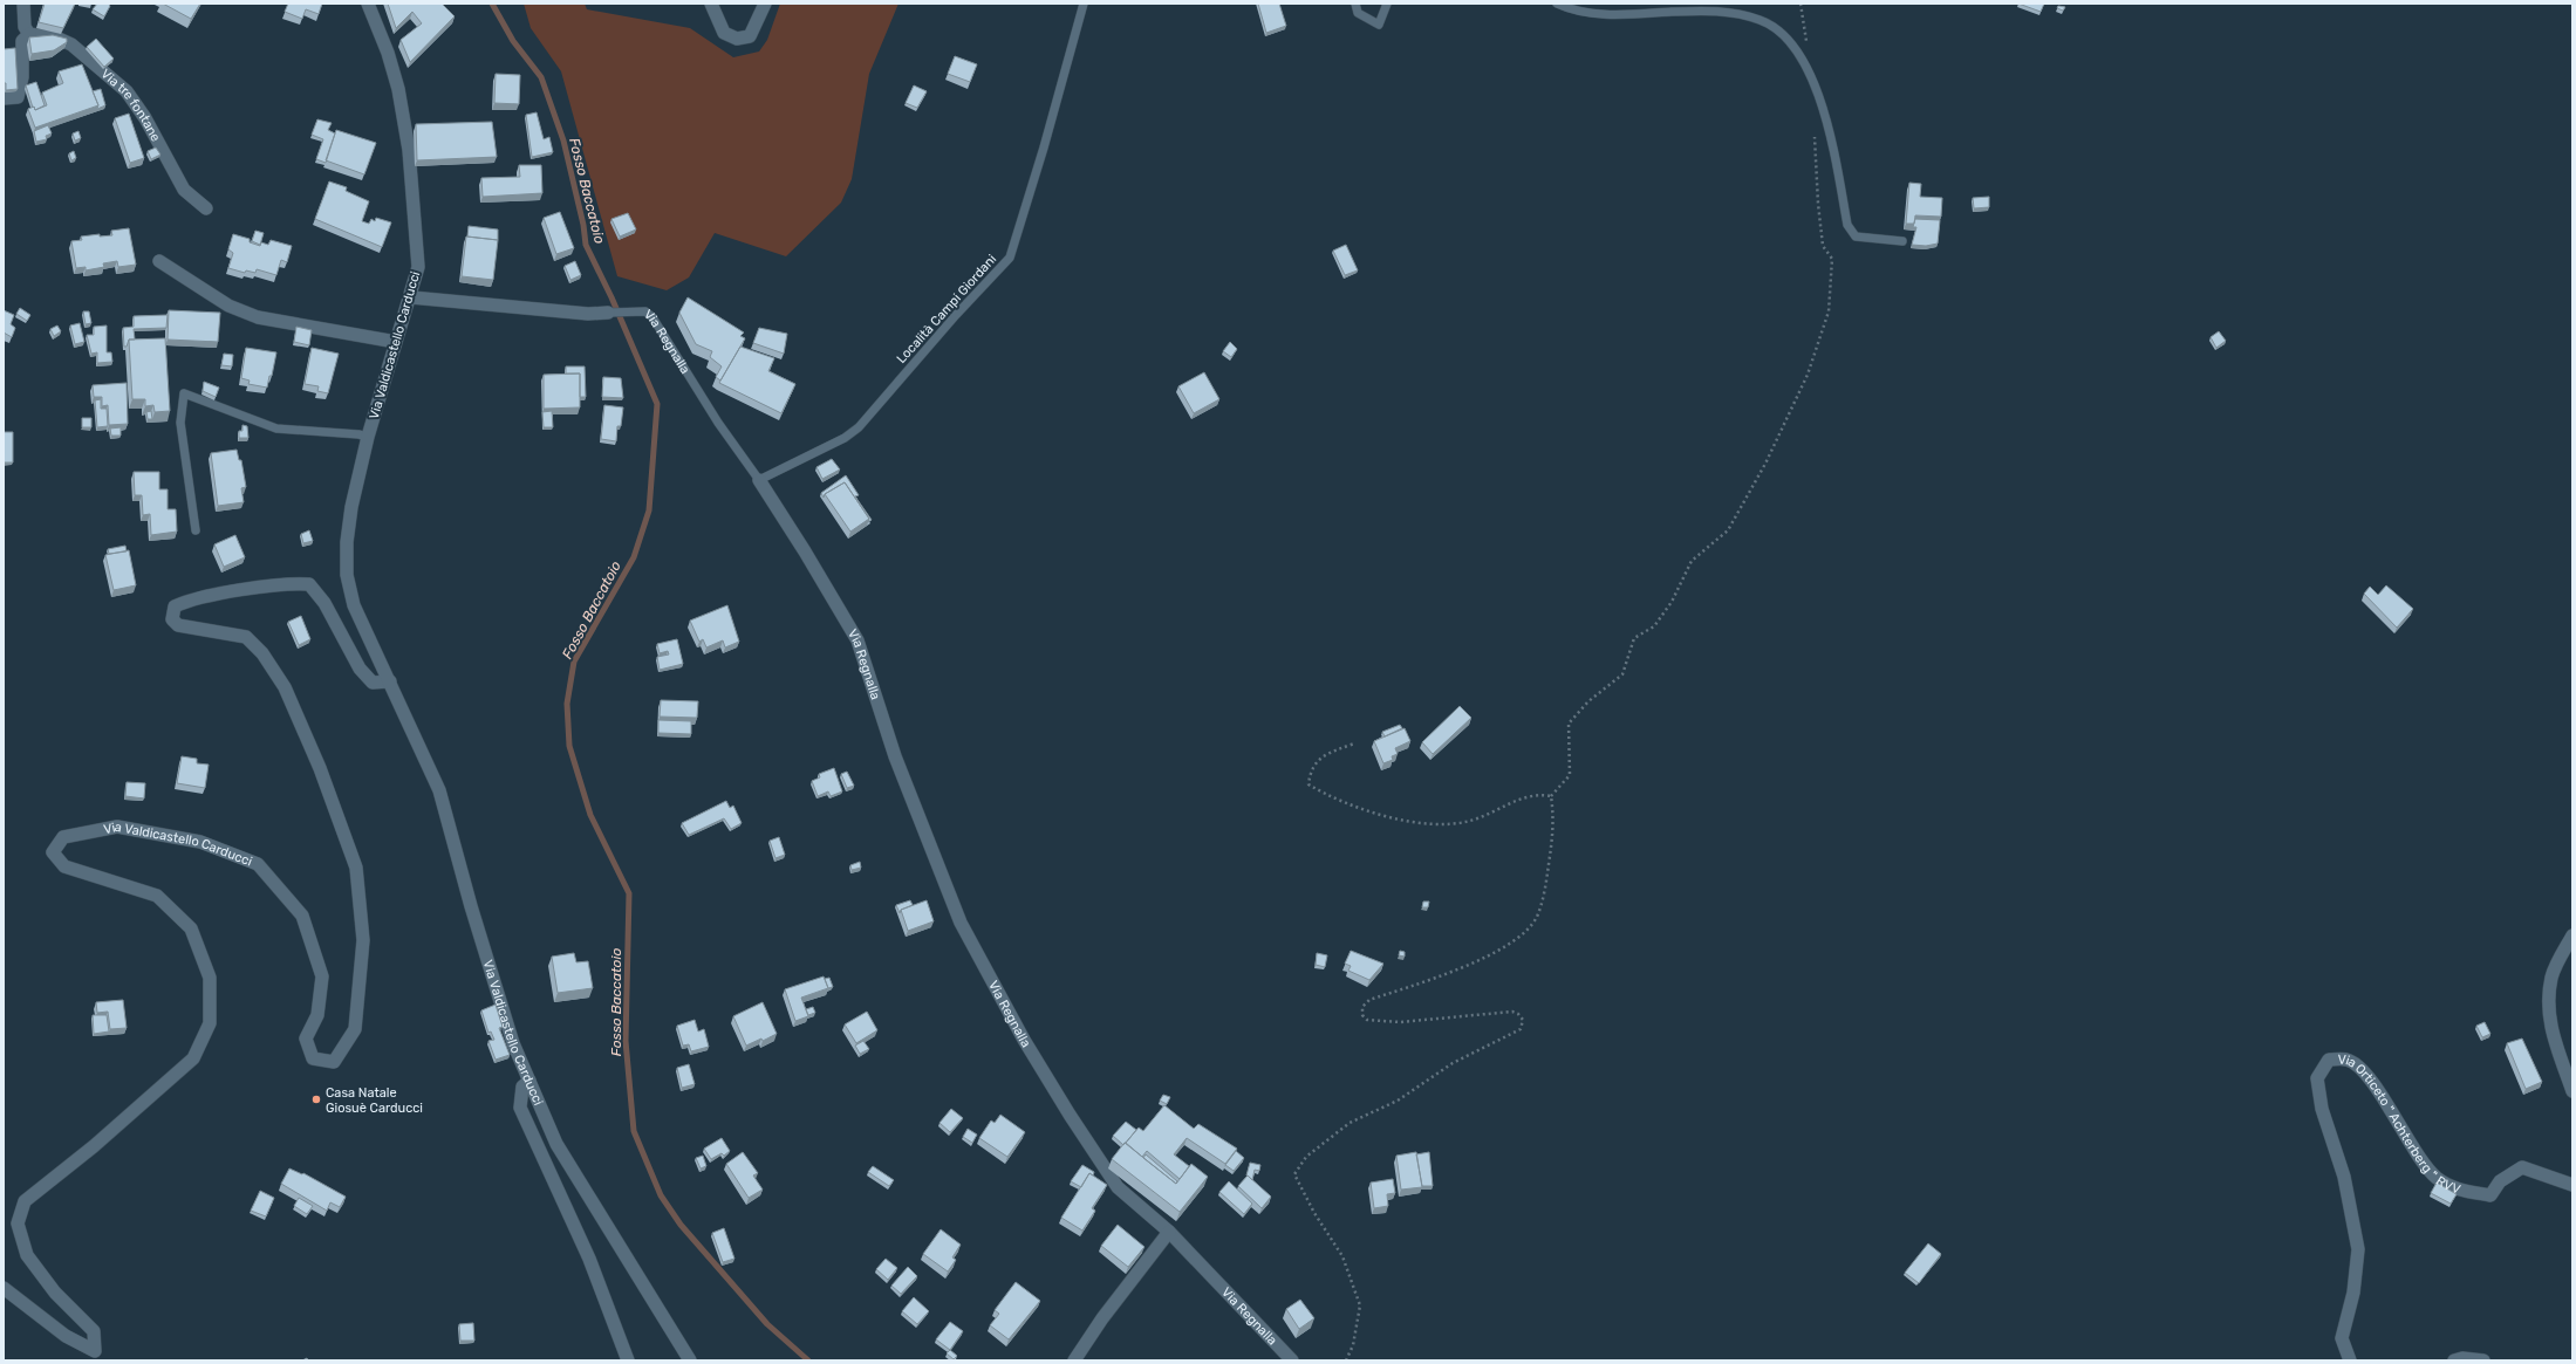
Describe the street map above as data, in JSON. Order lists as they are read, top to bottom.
{
  "streets": {
    "street": [
      "Via tre fontane",
      "Via Regnalla",
      "Via Valdicastello Carducci",
      "Via Orticeto \" Achterberg \" RVV"
    ],
    "lane": ["Località Campi Giordani"]
  },
  "crossings": [
    ["Località Campi Giordani", "Via Regnalla"],
    ["Via Regnalla", "Via Valdicastello Carducci"]
  ],
  "water": ["Fosso Baccatoio"],
  "places": ["Casa Natale Giosuè Carducci"]
}
